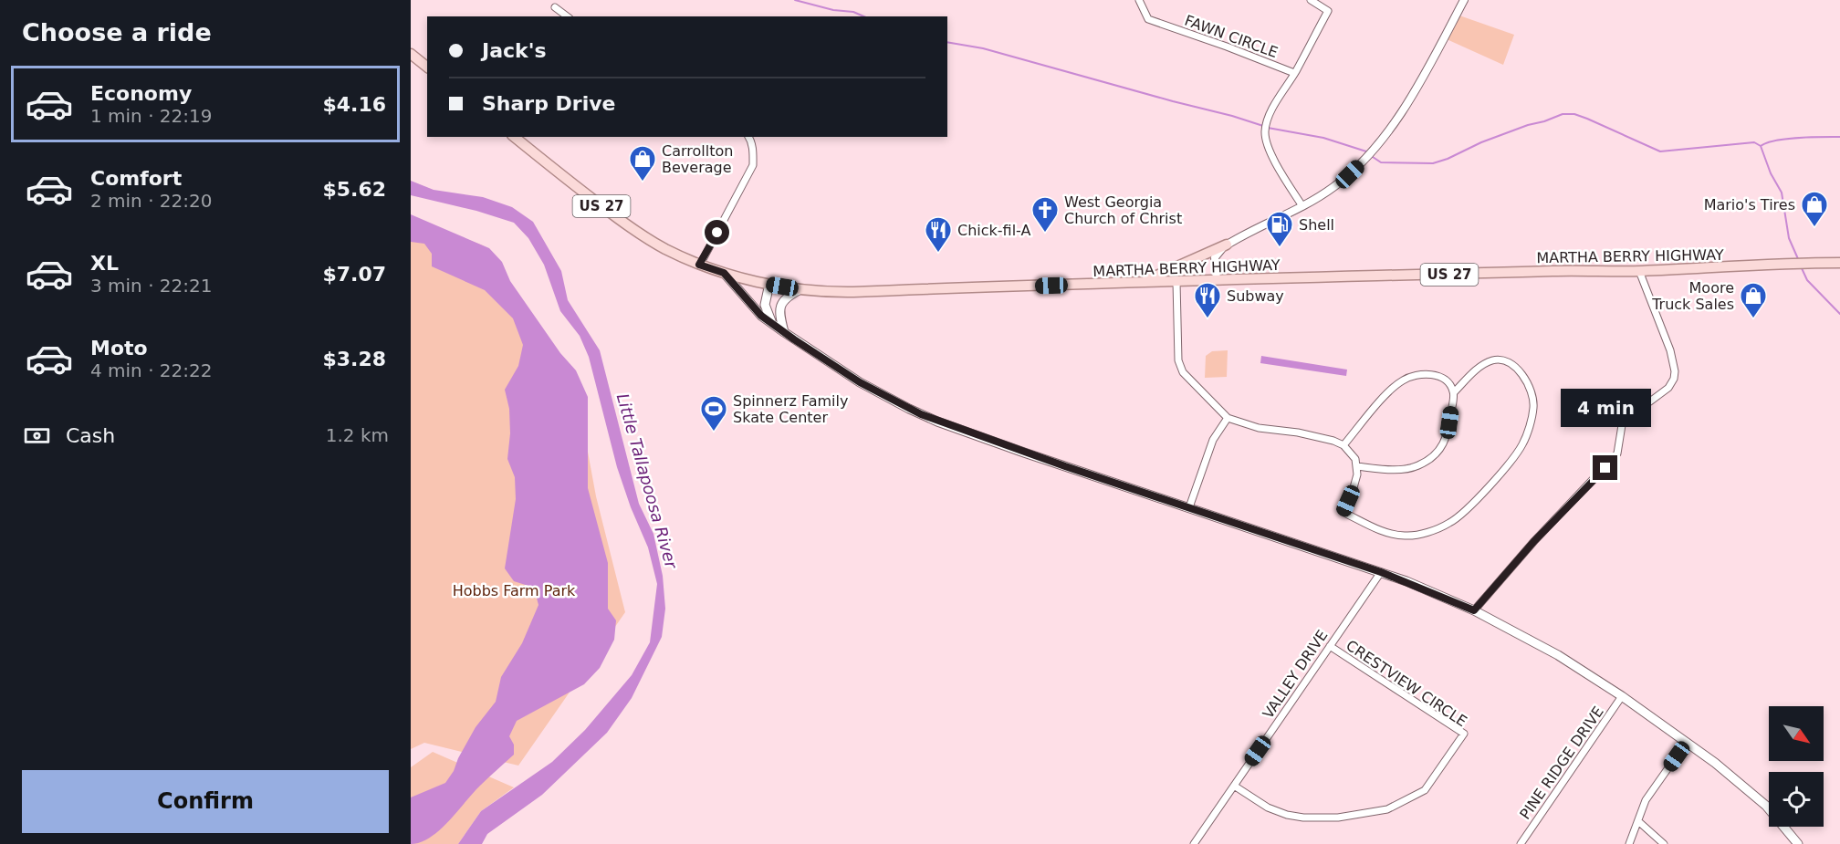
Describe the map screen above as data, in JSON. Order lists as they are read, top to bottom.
{
  "streets": {
    "main road": ["US 27", "MARTHA BERRY HIGHWAY"],
    "street": [
      "FAWN CIRCLE",
      "VALLEY DRIVE",
      "CRESTVIEW CIRCLE",
      "PINE RIDGE DRIVE"
    ]
  },
  "crossings": [
    ["VALLEY DRIVE", "CRESTVIEW CIRCLE"]
  ],
  "water": ["Little Tallapoosa River"],
  "parks": ["Hobbs Farm Park"],
  "places": {
    "shop": ["Carrollton Beverage", "Mario's Tires", "Moore Truck Sales"],
    "church": ["West Georgia Church of Christ"],
    "fuel station": ["Shell"],
    "restaurant": ["Chick-fil-A", "Subway"],
    "sports": ["Spinnerz Family Skate Center"]
  },
  "north": "bottom right",
  "page": {
    "heading": "Choose a ride",
    "banner": ["Jack's", "Sharp Drive"],
    "list": [
      {
        "name": "Economy",
        "note": "1 min · 22:19",
        "value": "$4.16"
      },
      {
        "name": "Comfort",
        "note": "2 min · 22:20",
        "value": "$5.62"
      },
      {
        "name": "XL",
        "note": "3 min · 22:21",
        "value": "$7.07"
      },
      {
        "name": "Moto",
        "note": "4 min · 22:22",
        "value": "$3.28"
      }
    ],
    "bubble": "4 min",
    "pay": ["Cash", "1.2 km"],
    "buttons": "Confirm"
  }
}
